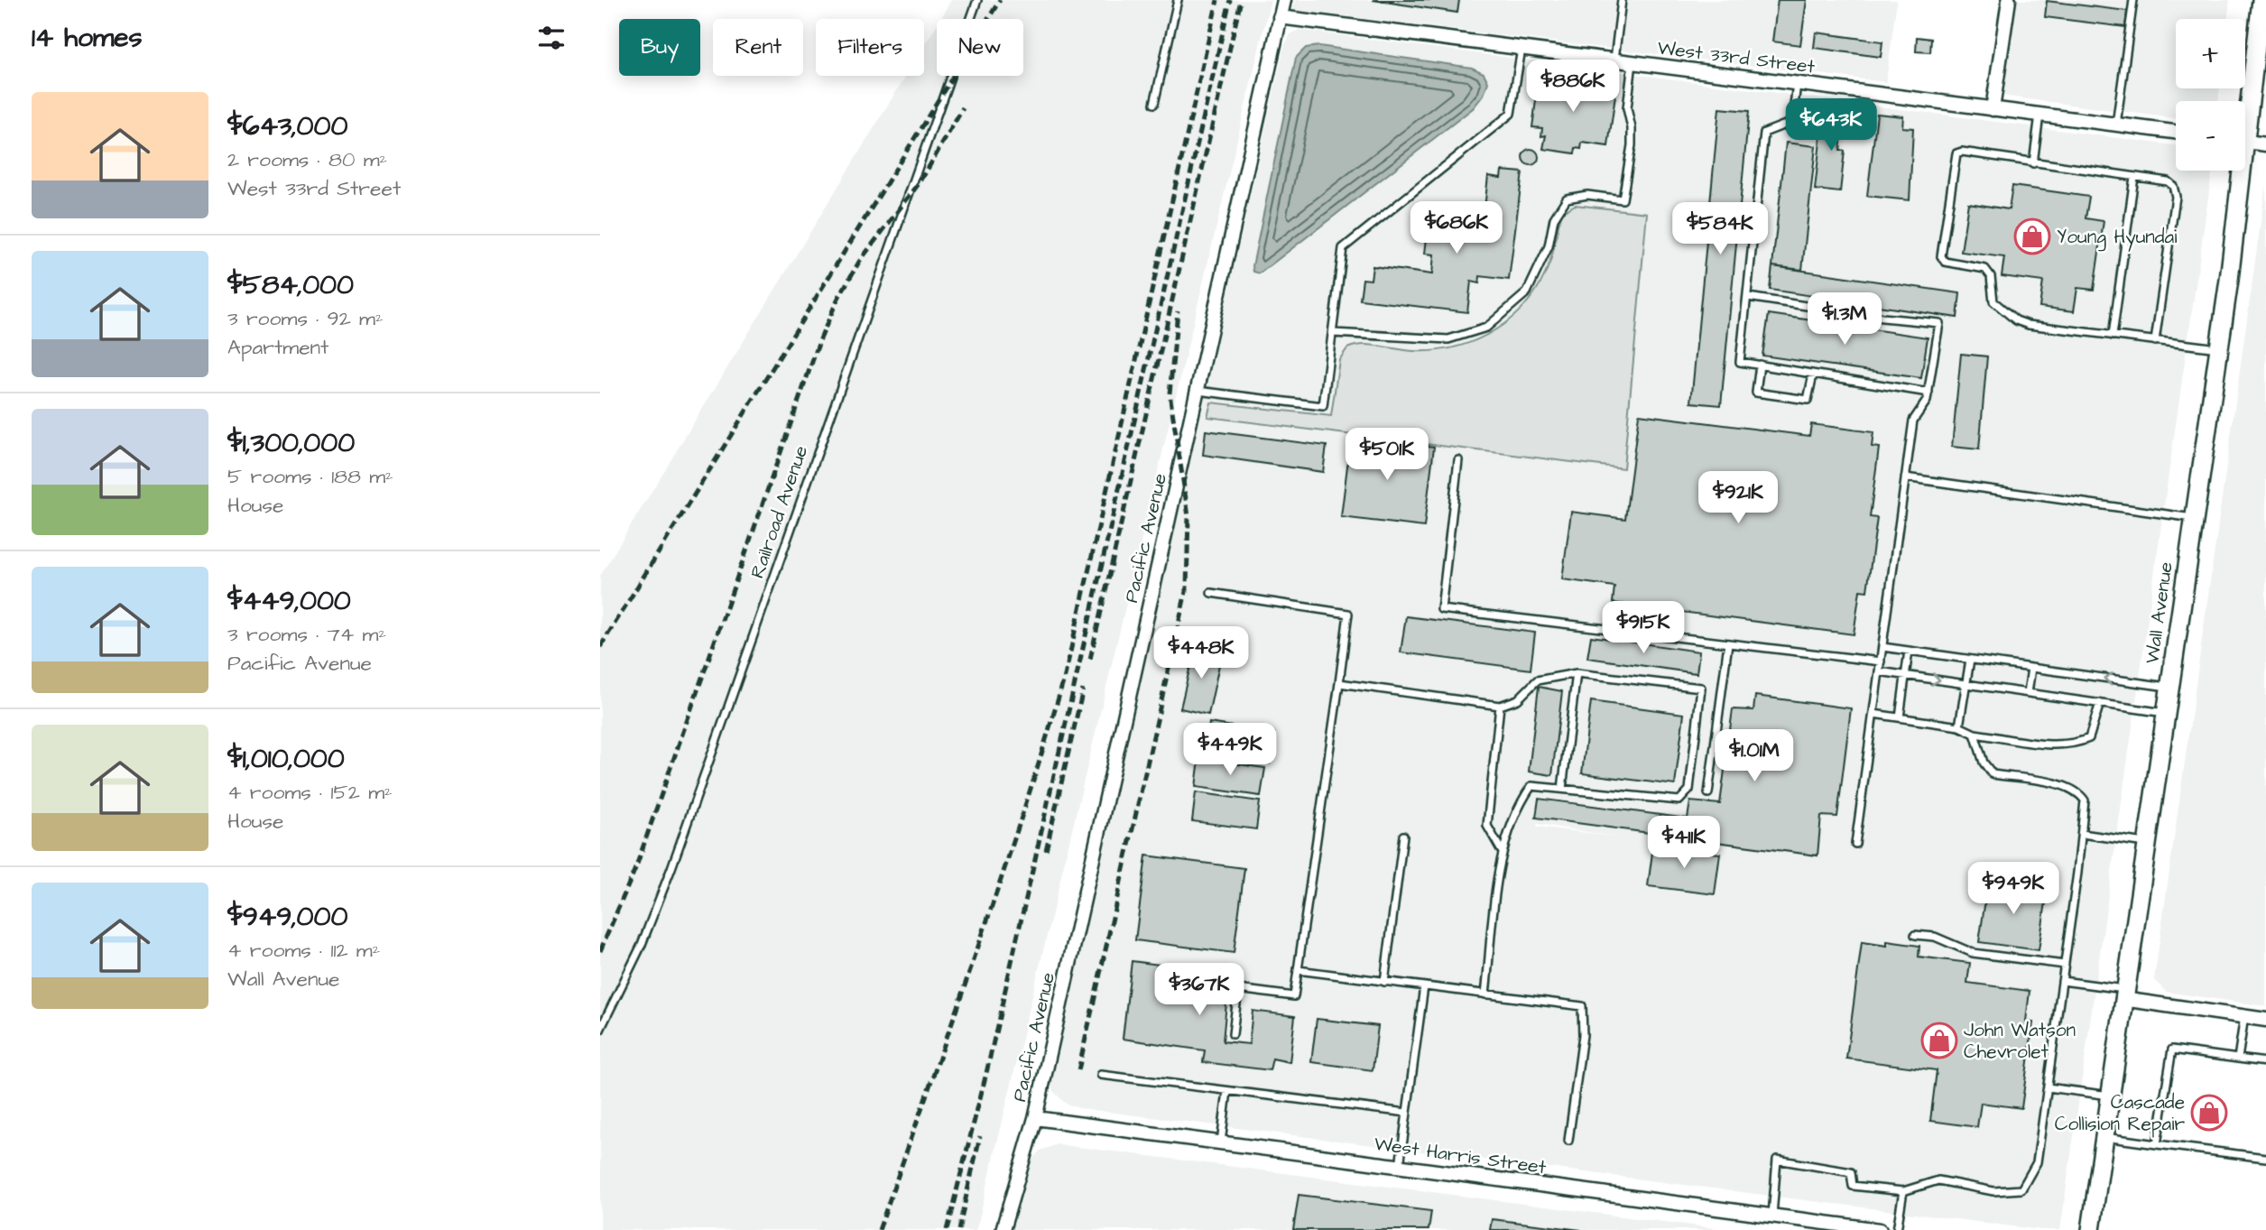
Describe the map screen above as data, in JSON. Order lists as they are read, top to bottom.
{
  "streets": {
    "main road": ["Wall Avenue"],
    "street": ["West 33rd Street", "Pacific Avenue", "West Harris Street"],
    "lane": ["Railroad Avenue"]
  },
  "crossings": [
    ["West 33rd Street", "Pacific Avenue"],
    ["Pacific Avenue", "West Harris Street"]
  ],
  "places": {
    "shop": ["Young Hyundai", "John Watson Chevrolet", "Cascade Collision Repair"]
  },
  "page": {
    "heading": "14 homes",
    "map_buttons": ["+", "−"],
    "chip": [
      "Buy",
      "Rent",
      "Filters",
      "New"
    ],
    "price": [
      "$886K",
      "$643K",
      "$686K",
      "$584K",
      "$1.3M",
      "$501K",
      "$921K",
      "$915K",
      "$448K",
      "$449K",
      "$1.01M",
      "$411K",
      "$949K",
      "$367K"
    ],
    "list": [
      {
        "name": "$643,000",
        "note": "2 rooms · 80 m² · West 33rd Street"
      },
      {
        "name": "$584,000",
        "note": "3 rooms · 92 m² · Apartment"
      },
      {
        "name": "$1,300,000",
        "note": "5 rooms · 188 m² · House"
      },
      {
        "name": "$449,000",
        "note": "3 rooms · 74 m² · Pacific Avenue"
      },
      {
        "name": "$1,010,000",
        "note": "4 rooms · 152 m² · House"
      },
      {
        "name": "$949,000",
        "note": "4 rooms · 112 m² · Wall Avenue"
      }
    ]
  }
}
